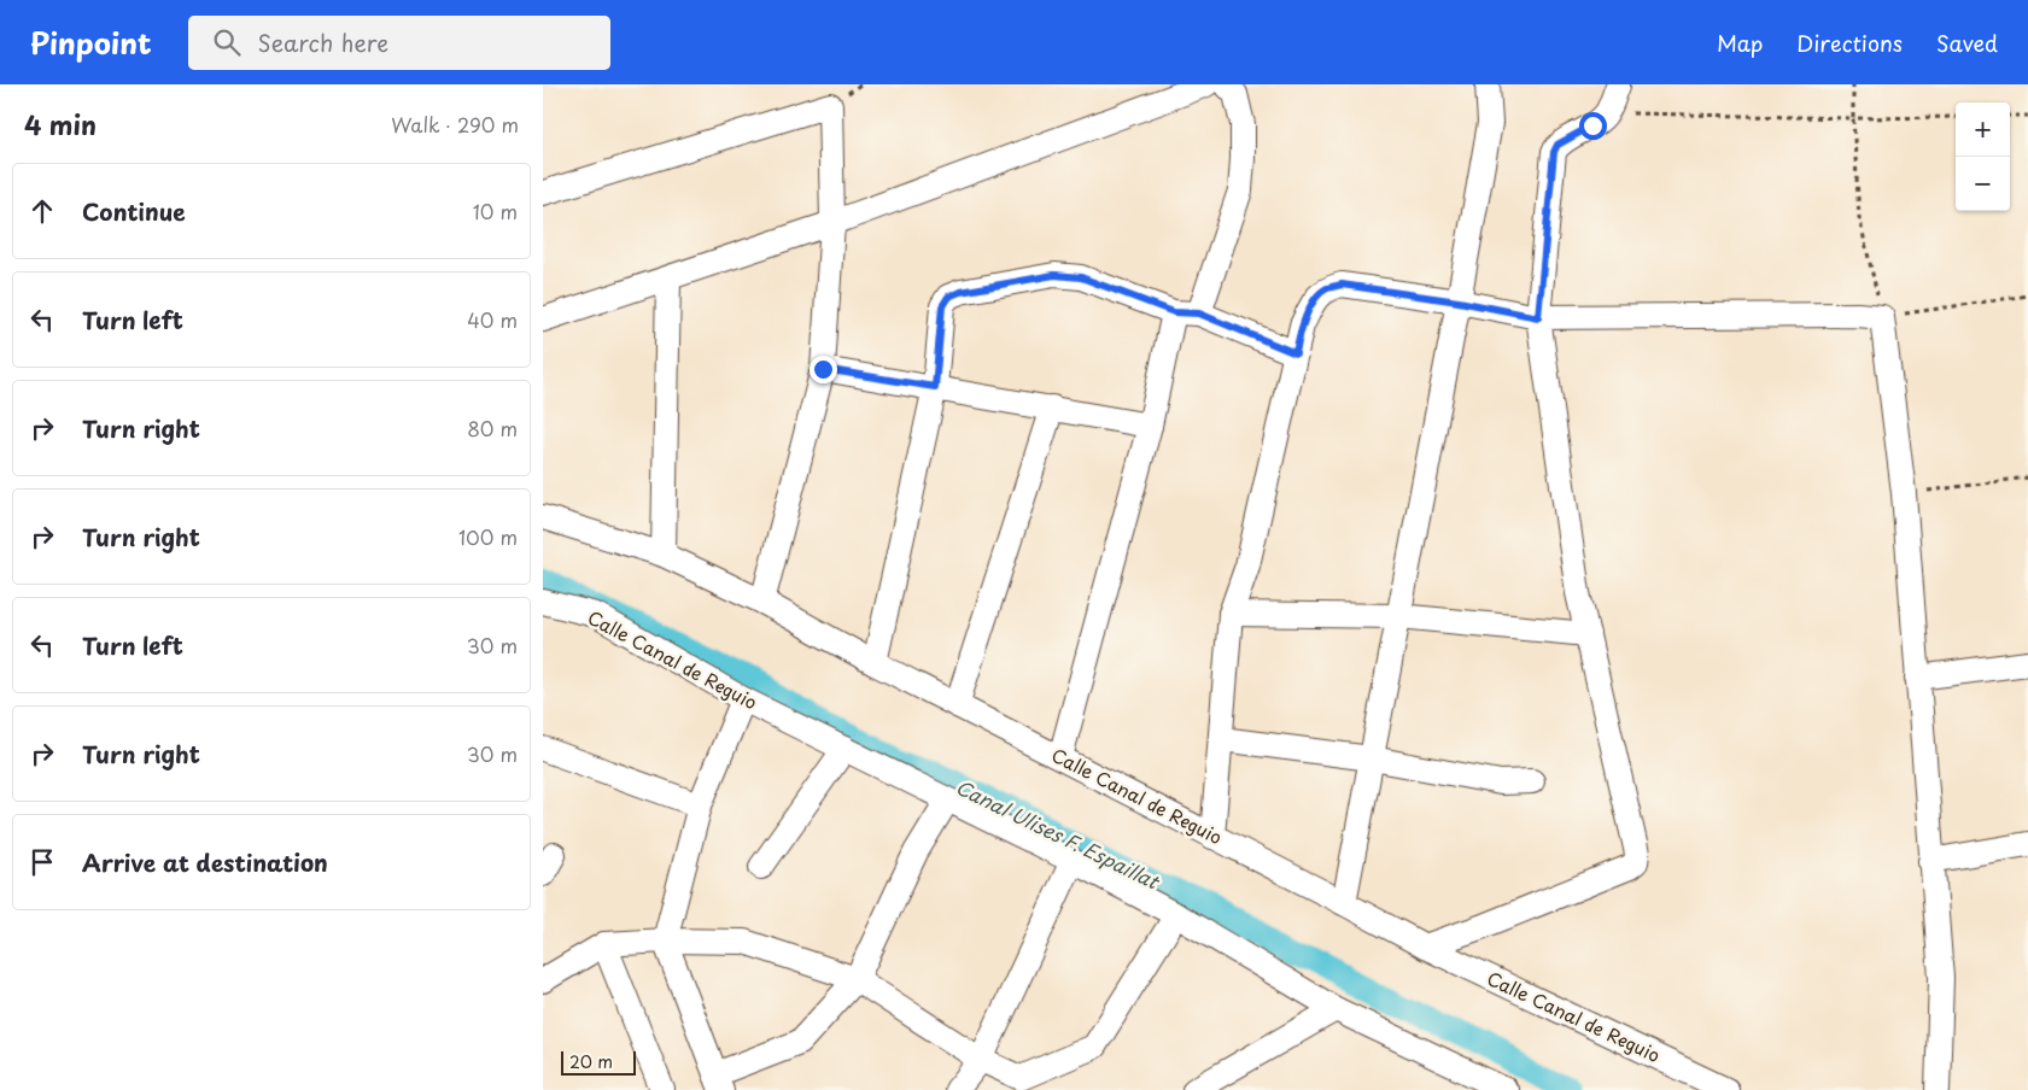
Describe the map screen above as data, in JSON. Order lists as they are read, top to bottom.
{
  "streets": {
    "street": ["Calle Canal de Reguio"]
  },
  "water": ["Canal Ulises F. Espaillat"],
  "scale_bar": "20 m",
  "page": {
    "header": "Pinpoint",
    "search": "Search here",
    "nav": ["Map", "Directions", "Saved"],
    "heading": ["4 min", "Walk · 290 m"],
    "map_buttons": ["+", "−"],
    "list": [
      ["Continue", "10 m"],
      ["Turn left", "40 m"],
      ["Turn right", "80 m"],
      ["Turn right", "100 m"],
      ["Turn left", "30 m"],
      ["Turn right", "30 m"],
      "Arrive at destination"
    ],
    "scale": "20 m"
  }
}
